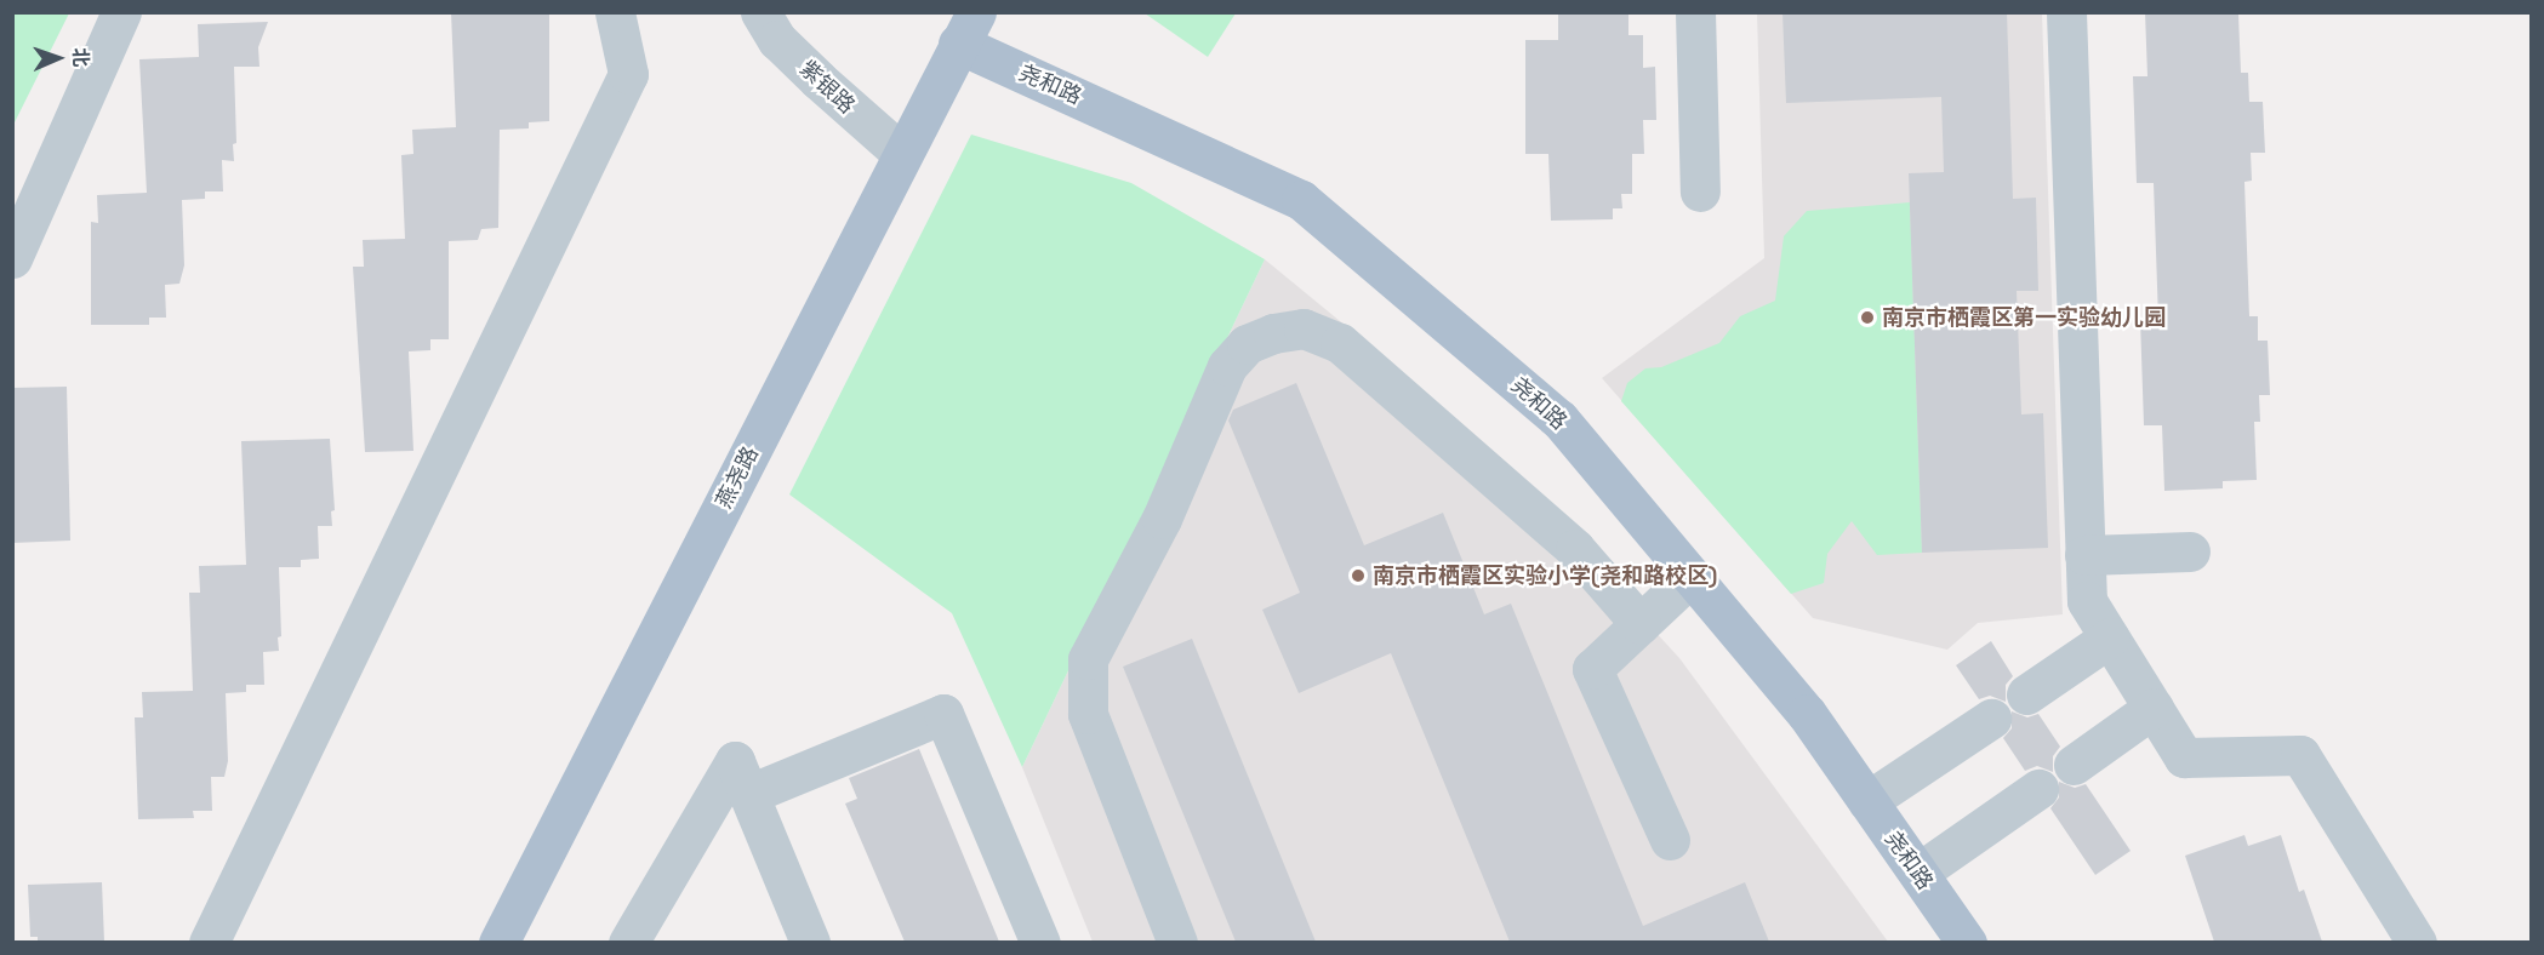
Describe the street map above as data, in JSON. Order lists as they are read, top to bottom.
{
  "streets": {
    "main road": ["尧和路", "燕尧路"],
    "street": ["紫银路"]
  },
  "crossings": [
    ["尧和路", "燕尧路"],
    ["紫银路", "燕尧路"]
  ],
  "places": ["南京市栖霞区第一实验幼儿园", "南京市栖霞区实验小学(尧和路校区)"],
  "north": "right"
}
